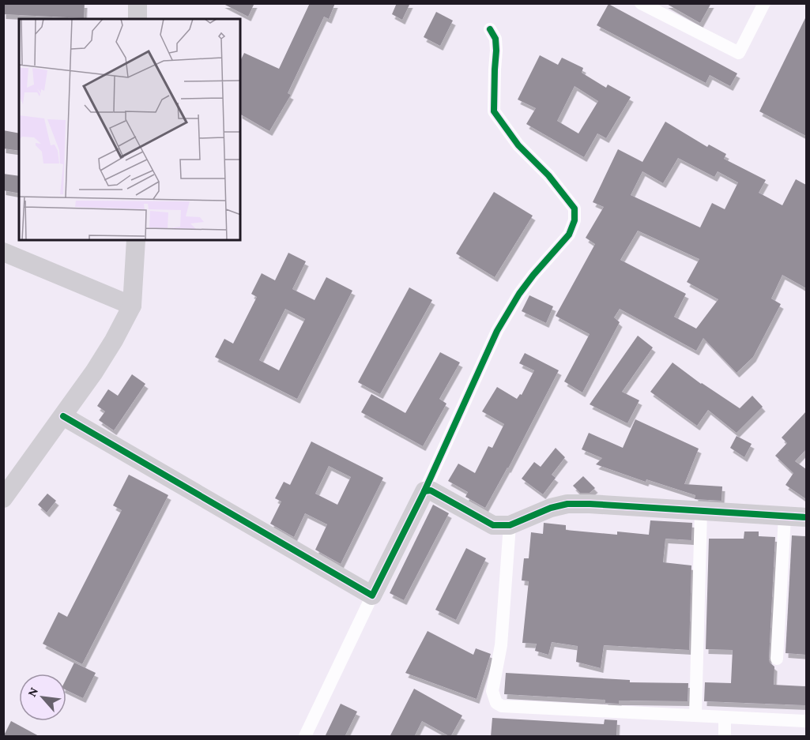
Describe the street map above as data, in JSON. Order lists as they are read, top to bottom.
{
  "north": "top left"
}
